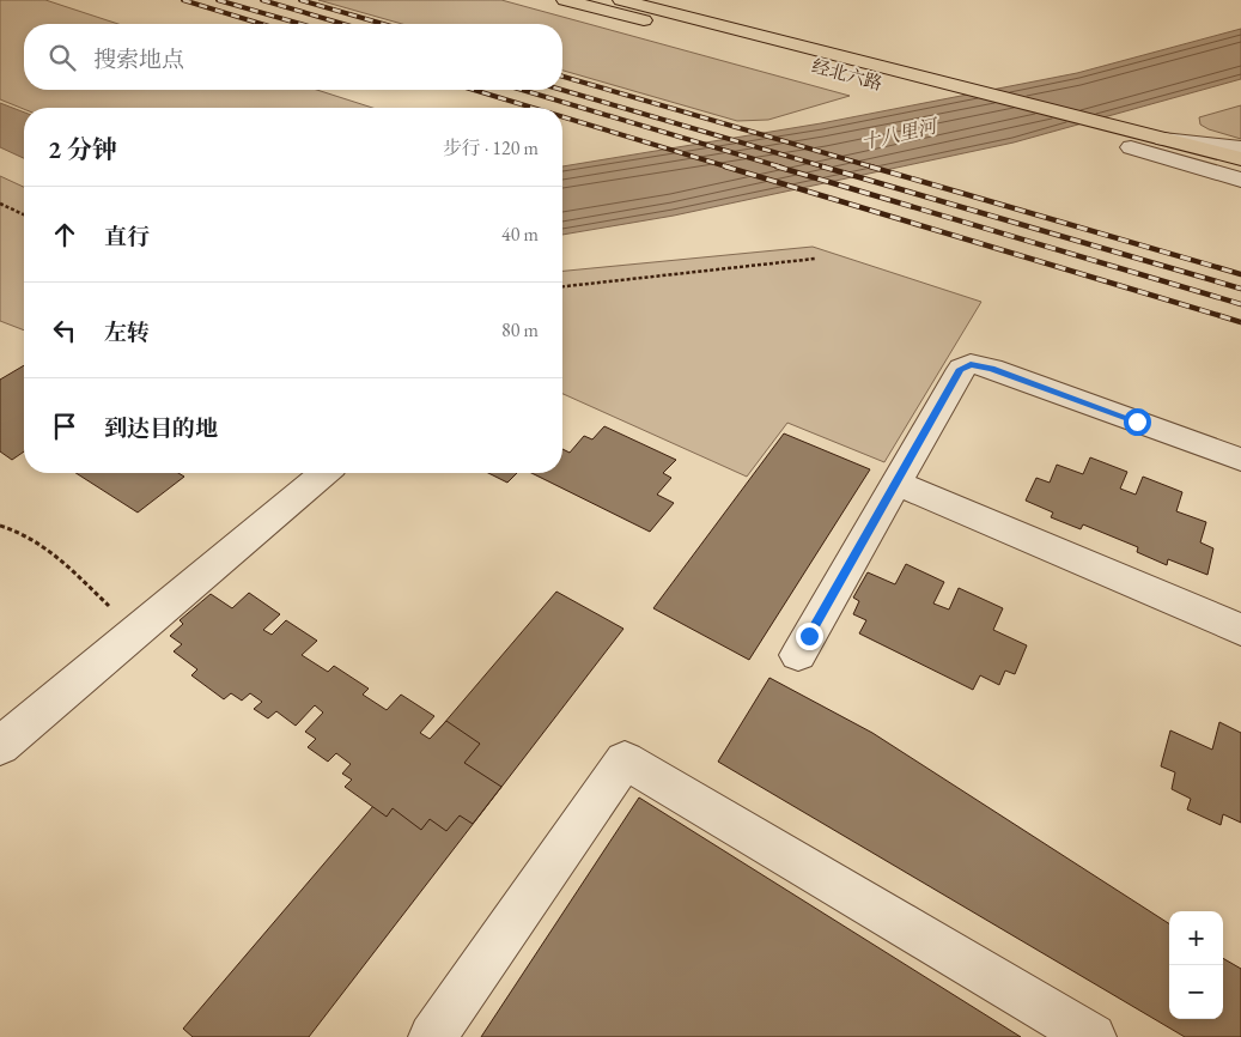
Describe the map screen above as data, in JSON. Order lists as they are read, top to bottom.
{
  "streets": {
    "main road": ["经北六路"]
  },
  "water": ["十八里河"],
  "page": {
    "search": "搜索地点",
    "heading": ["2 分钟", "步行 · 120 m"],
    "list": [
      ["直行", "40 m"],
      ["左转", "80 m"],
      "到达目的地"
    ],
    "map_buttons": ["+", "−"]
  }
}
